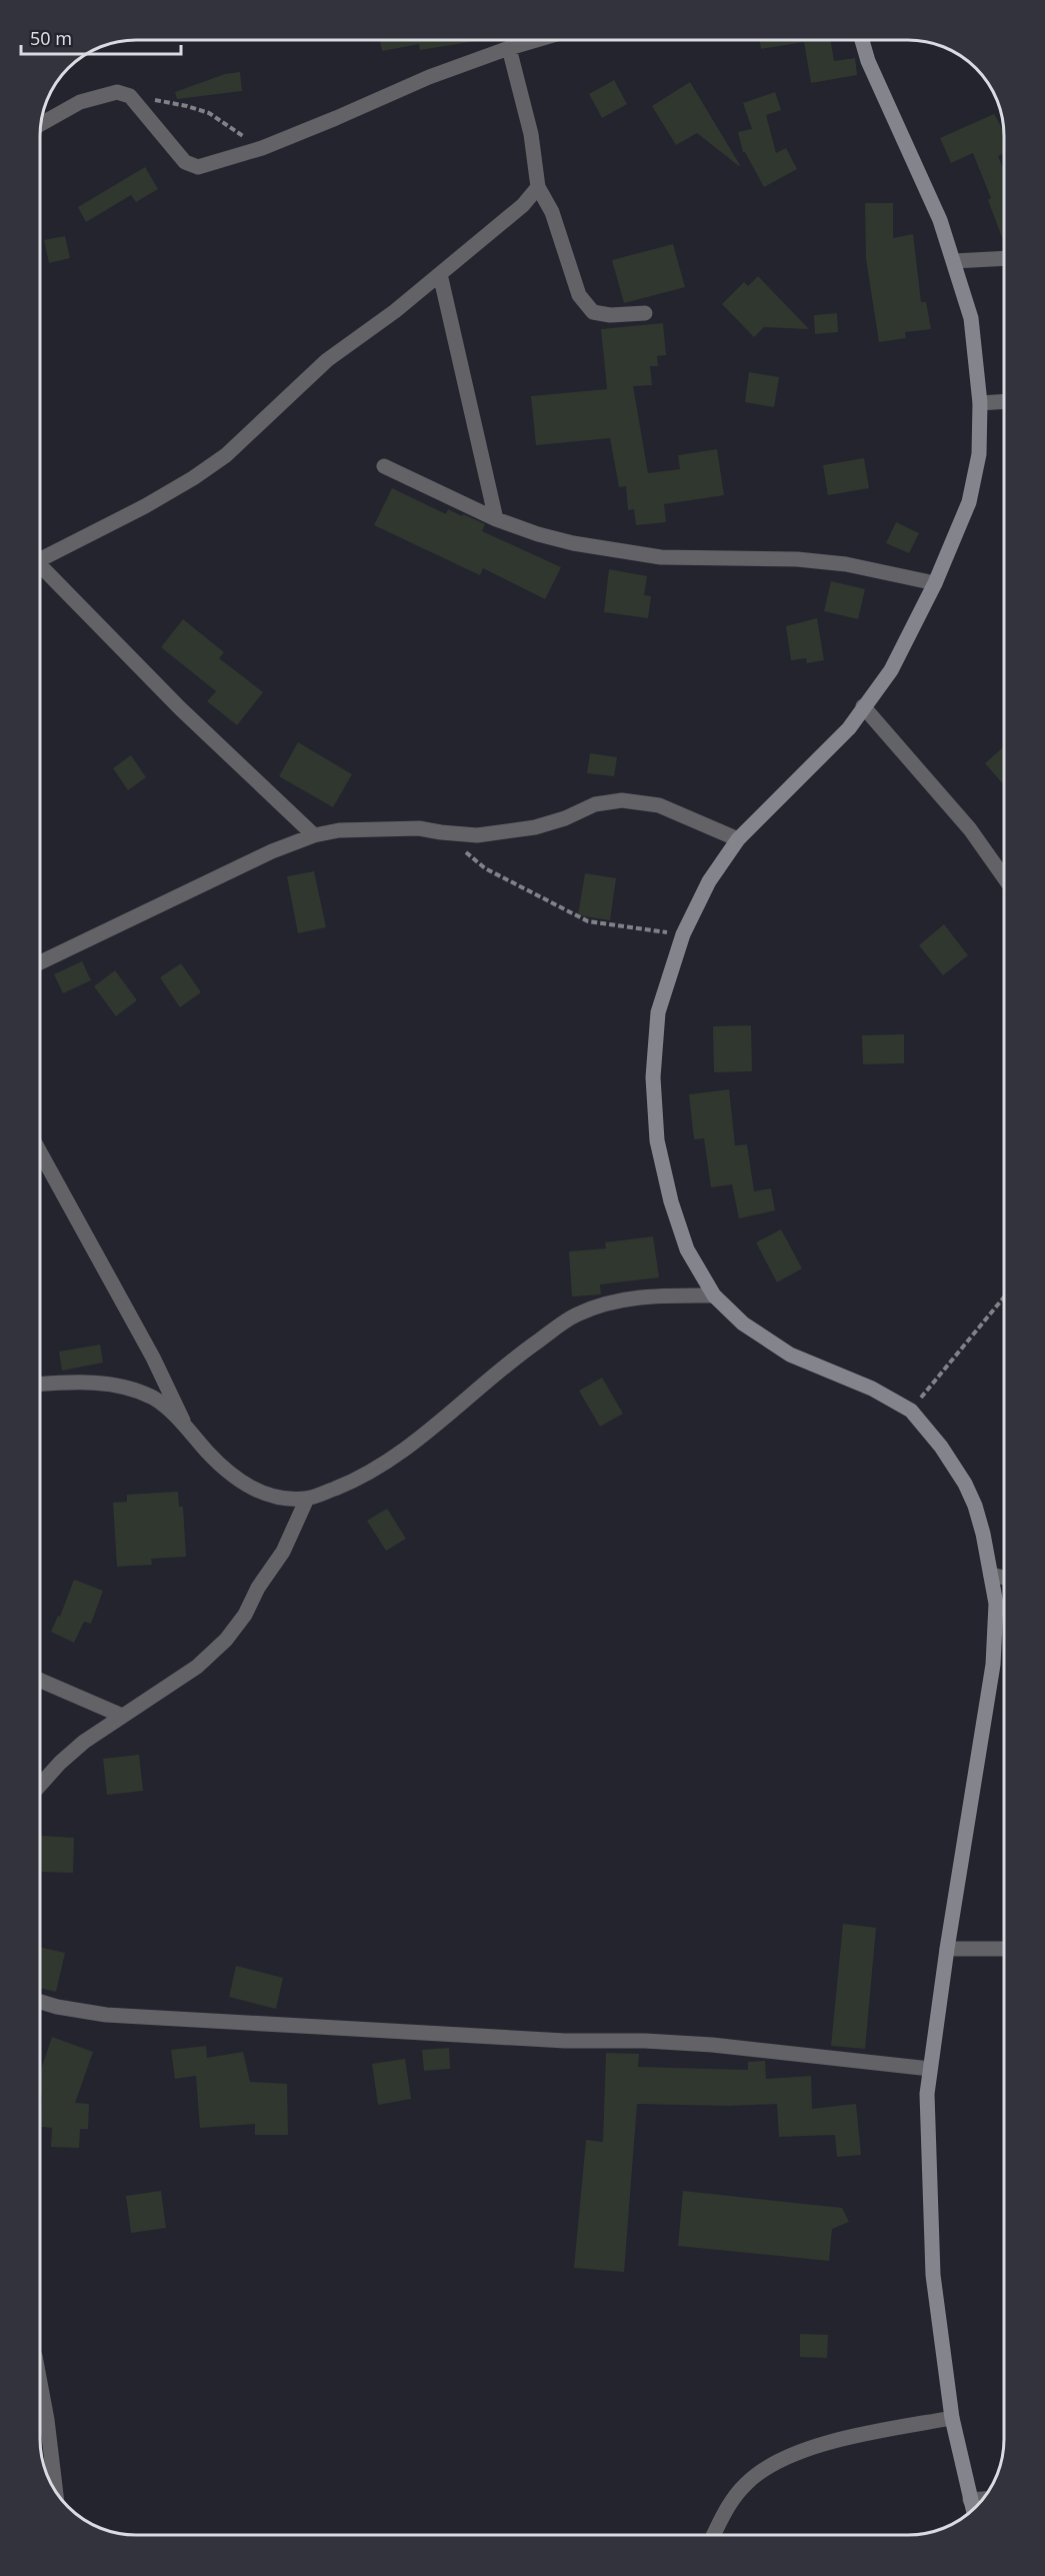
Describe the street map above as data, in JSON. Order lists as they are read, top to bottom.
{
  "scale_bar": "50 m"
}
